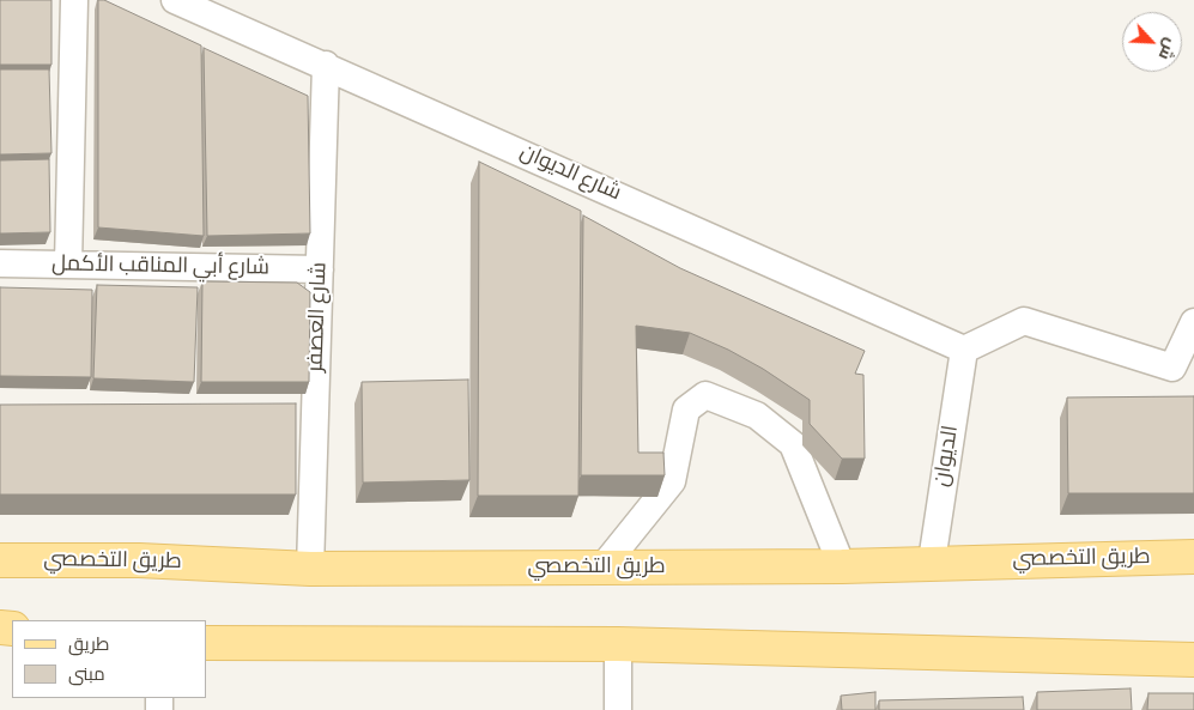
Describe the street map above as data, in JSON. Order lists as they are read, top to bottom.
{
  "streets": {
    "main road": ["طريق التخصصي"],
    "street": [
      "شارع الديوان",
      "شارع أبي المناقب الأكمل",
      "شارع العصفر",
      "الديوان"
    ]
  },
  "crossings": [
    ["شارع الديوان", "شارع العصفر"],
    ["شارع الديوان", "الديوان"],
    ["شارع أبي المناقب الأكمل", "شارع العصفر"],
    ["شارع العصفر", "طريق التخصصي"],
    ["الديوان", "طريق التخصصي"]
  ],
  "legend": ["طريق", "مبنى"],
  "north": "bottom right"
}
